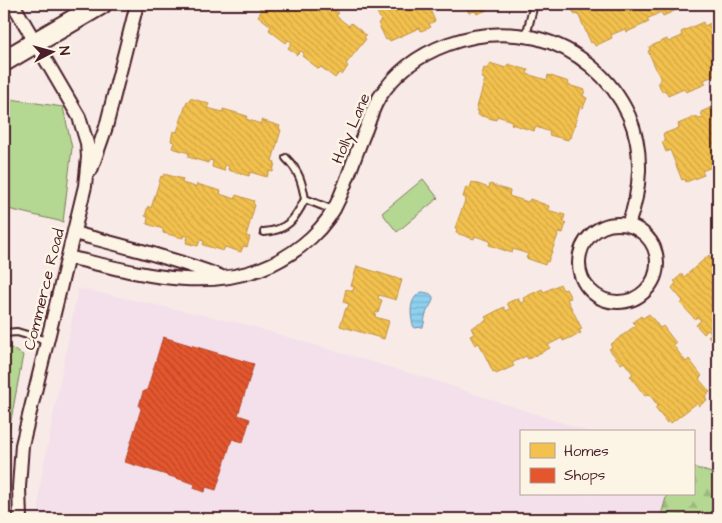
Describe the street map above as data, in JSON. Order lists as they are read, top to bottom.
{
  "streets": {
    "street": ["Holly Lane", "Commerce Road"]
  },
  "crossings": [
    ["Holly Lane", "Commerce Road"]
  ],
  "legend": ["Homes", "Shops"],
  "north": "right"
}
